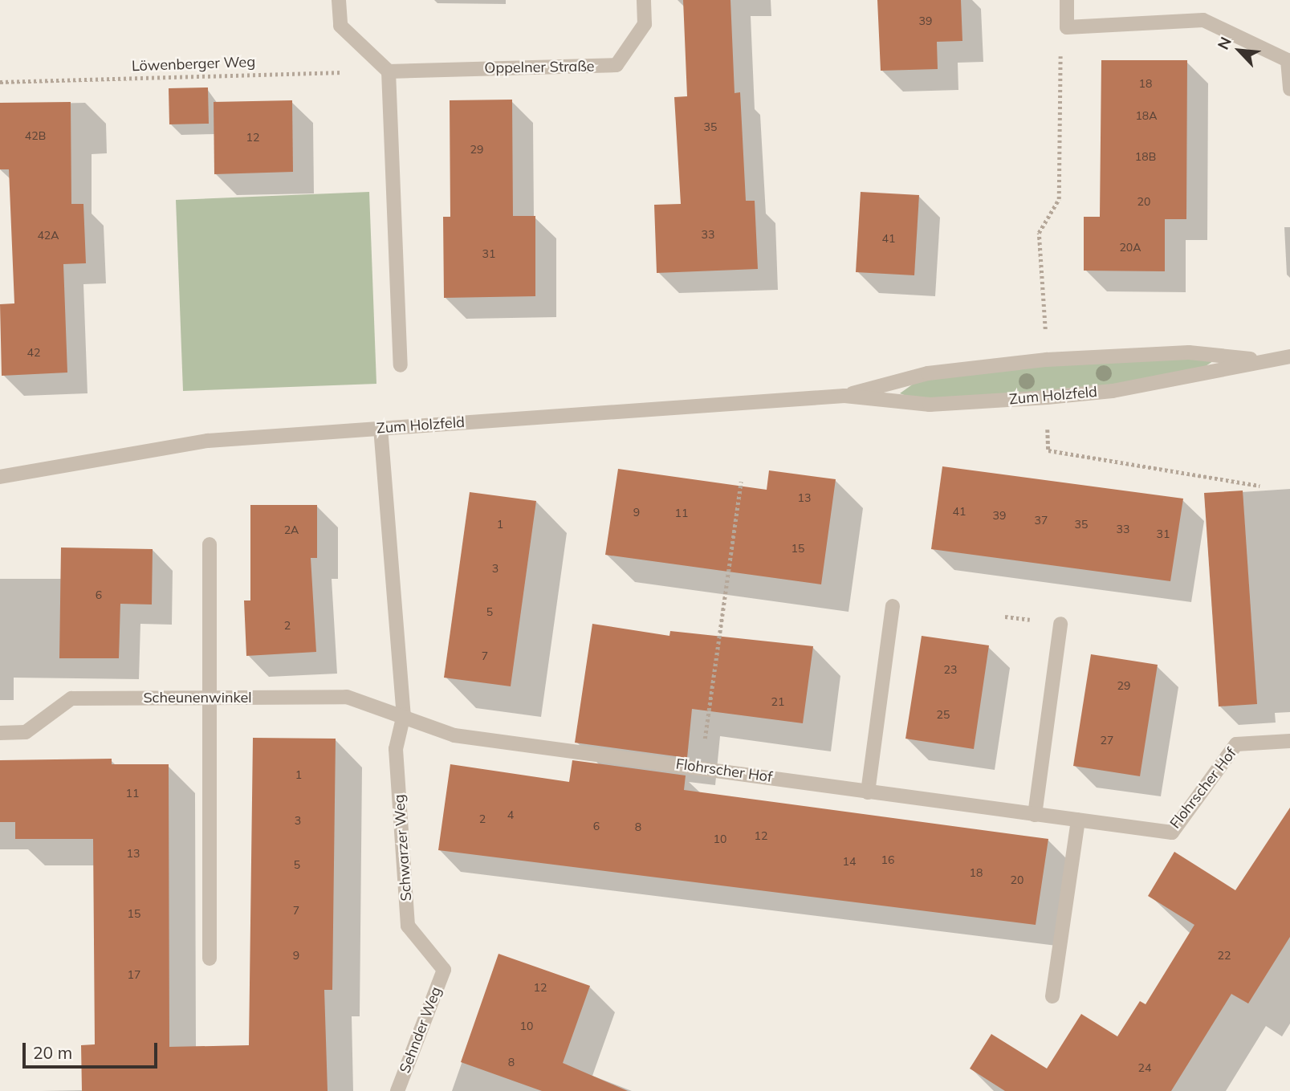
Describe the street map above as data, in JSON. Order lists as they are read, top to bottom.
{
  "streets": {
    "street": [
      "Oppelner Straße",
      "Zum Holzfeld",
      "Scheunenwinkel",
      "Flohrscher Hof",
      "Schwarzer Weg",
      "Sehnder Weg"
    ],
    "path": ["Löwenberger Weg"]
  },
  "crossings": [
    ["Löwenberger Weg", "Oppelner Straße"],
    ["Scheunenwinkel", "Flohrscher Hof"],
    ["Scheunenwinkel", "Schwarzer Weg"],
    ["Flohrscher Hof", "Schwarzer Weg"],
    ["Schwarzer Weg", "Sehnder Weg"]
  ],
  "house_numbers": [
    "39",
    "18",
    "18A",
    "35",
    "42B",
    "12",
    "29",
    "18B",
    "20",
    "33",
    "42A",
    "41",
    "20A",
    "31",
    "42",
    "13",
    "41",
    "9",
    "11",
    "39",
    "37",
    "1",
    "35",
    "33",
    "2A",
    "31",
    "15",
    "3",
    "6",
    "5",
    "2",
    "7",
    "23",
    "29",
    "21",
    "25",
    "27",
    "1",
    "11",
    "4",
    "2",
    "3",
    "6",
    "8",
    "12",
    "10",
    "13",
    "16",
    "14",
    "5",
    "18",
    "20",
    "7",
    "15",
    "9",
    "22",
    "17",
    "12",
    "10",
    "8",
    "24"
  ],
  "scale_bar": "20 m",
  "north": "top left"
}
